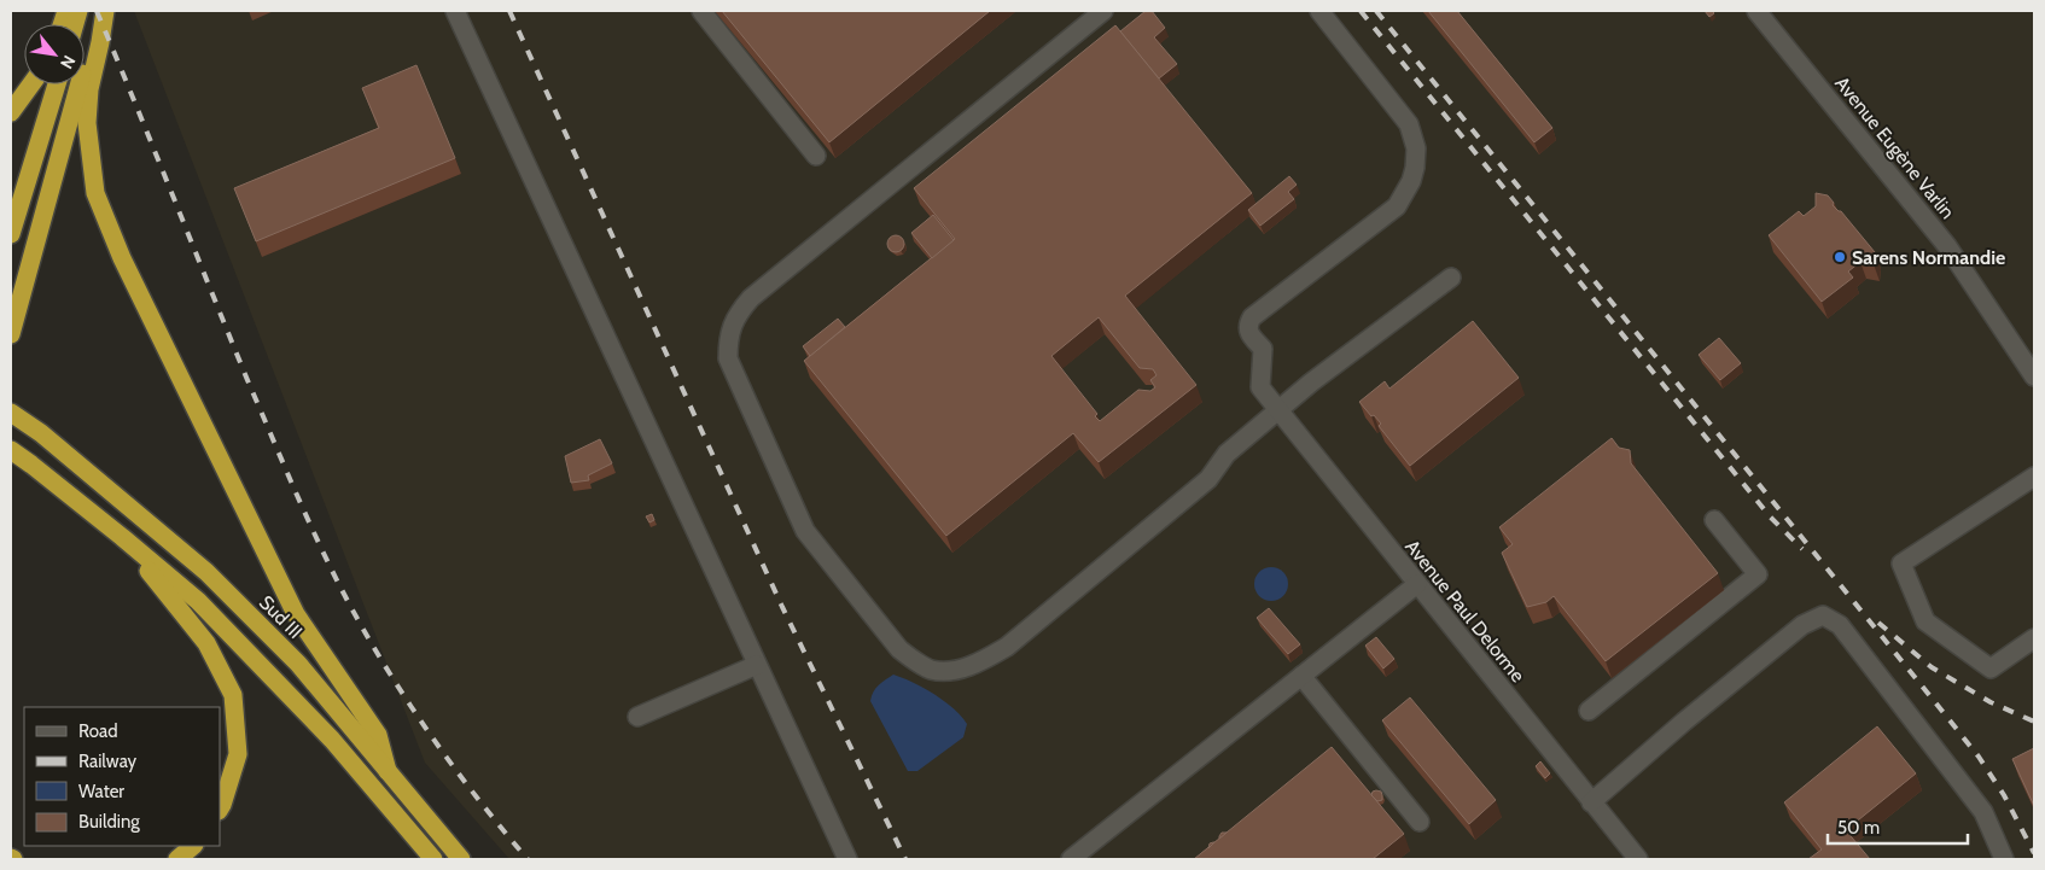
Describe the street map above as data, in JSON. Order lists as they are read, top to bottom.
{
  "streets": {
    "highway": ["Sud III"],
    "street": ["Avenue Eugène Varlin", "Avenue Paul Delorme"]
  },
  "places": ["Sarens Normandie"],
  "legend": [
    "Road",
    "Railway",
    "Water",
    "Building"
  ],
  "scale_bar": "50 m",
  "north": "bottom right"
}
